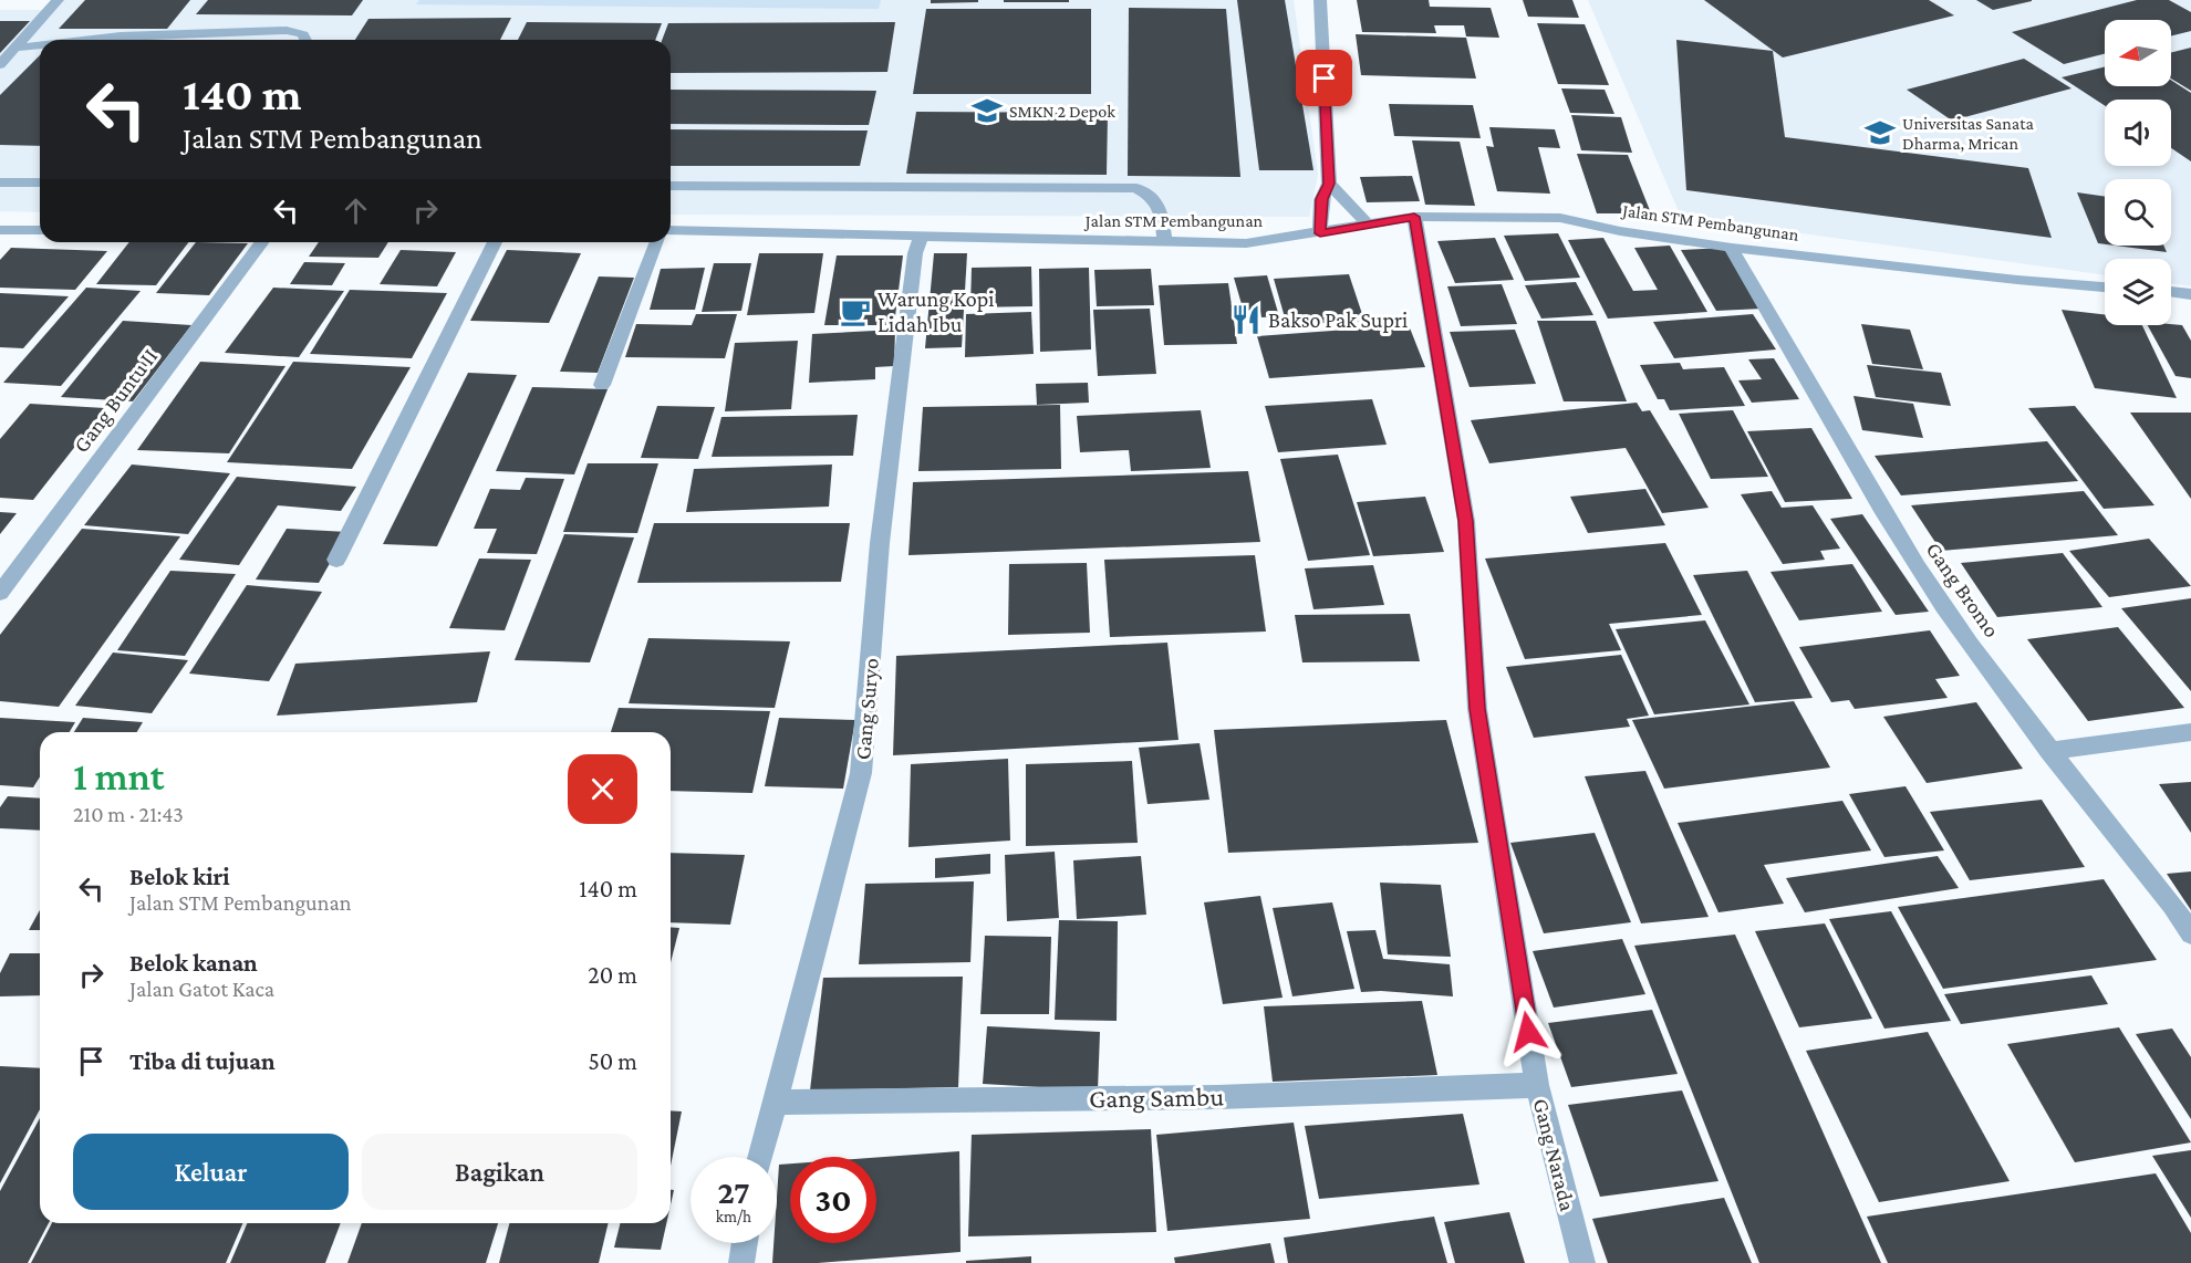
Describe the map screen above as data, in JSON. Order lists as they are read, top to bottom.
{
  "streets": {
    "street": [
      "Jalan STM Pembangunan",
      "Gang Buntu II",
      "Gang Bromo",
      "Gang Suryo",
      "Gang Sambu",
      "Gang Narada"
    ]
  },
  "crossings": [
    ["Jalan STM Pembangunan", "Gang Bromo"],
    ["Jalan STM Pembangunan", "Gang Suryo"],
    ["Jalan STM Pembangunan", "Gang Narada"],
    ["Gang Suryo", "Gang Sambu"],
    ["Gang Sambu", "Gang Narada"]
  ],
  "places": {
    "school or university": ["SMKN 2 Depok", "Universitas Sanata Dharma, Mrican"],
    "cafe": ["Warung Kopi Lidah Ibu"],
    "restaurant": ["Bakso Pak Supri"]
  },
  "north": "left",
  "page": {
    "turn": ["140 m", "Jalan STM Pembangunan"],
    "heading": ["1 mnt", "210 m · 21:43"],
    "list": [
      {
        "name": "Belok kiri",
        "note": "Jalan STM Pembangunan",
        "value": "140 m"
      },
      {
        "name": "Belok kanan",
        "note": "Jalan Gatot Kaca",
        "value": "20 m"
      },
      {
        "name": "Tiba di tujuan",
        "value": "50 m"
      }
    ],
    "buttons": ["Keluar", "Bagikan"],
    "speed": "27 km/h",
    "limit": "30"
  }
}
